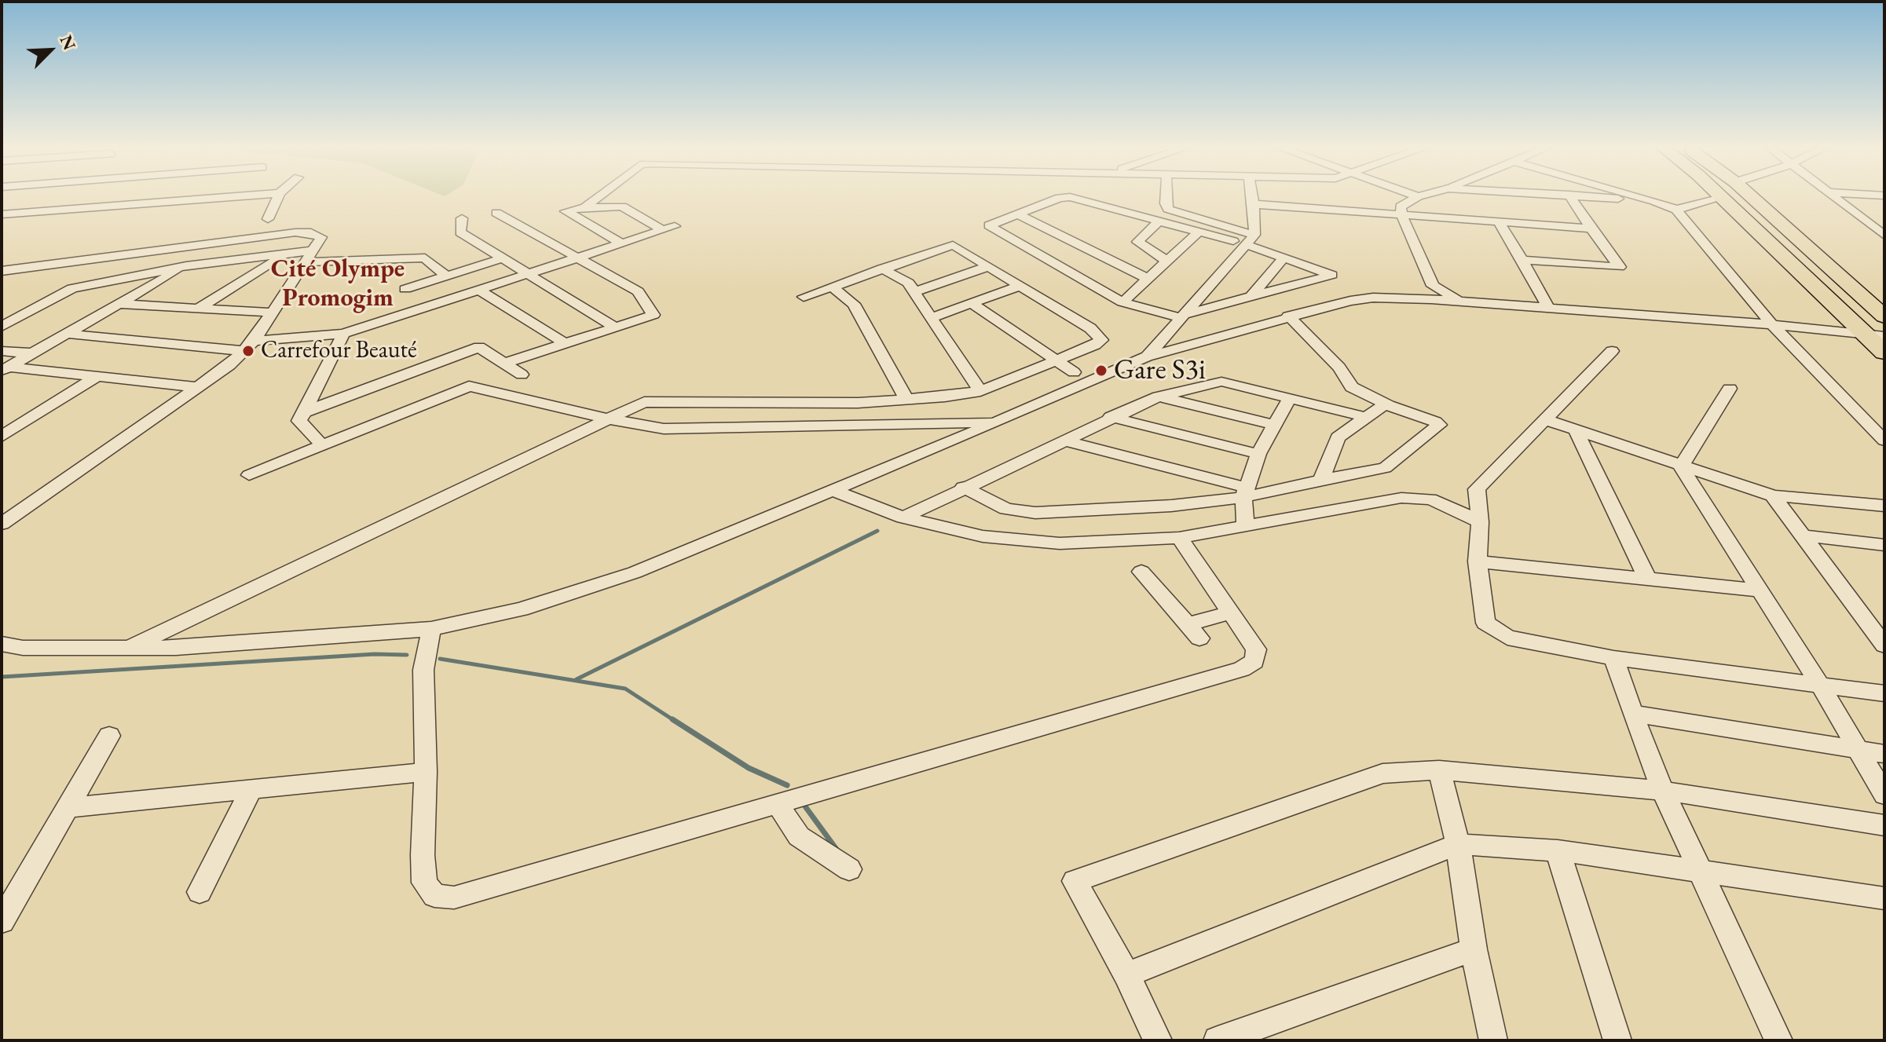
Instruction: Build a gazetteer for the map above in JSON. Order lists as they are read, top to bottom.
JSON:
{
  "districts": ["Cité Olympe Promogim"],
  "places": ["Carrefour Beauté", "Gare S3i"],
  "north": "top right"
}
